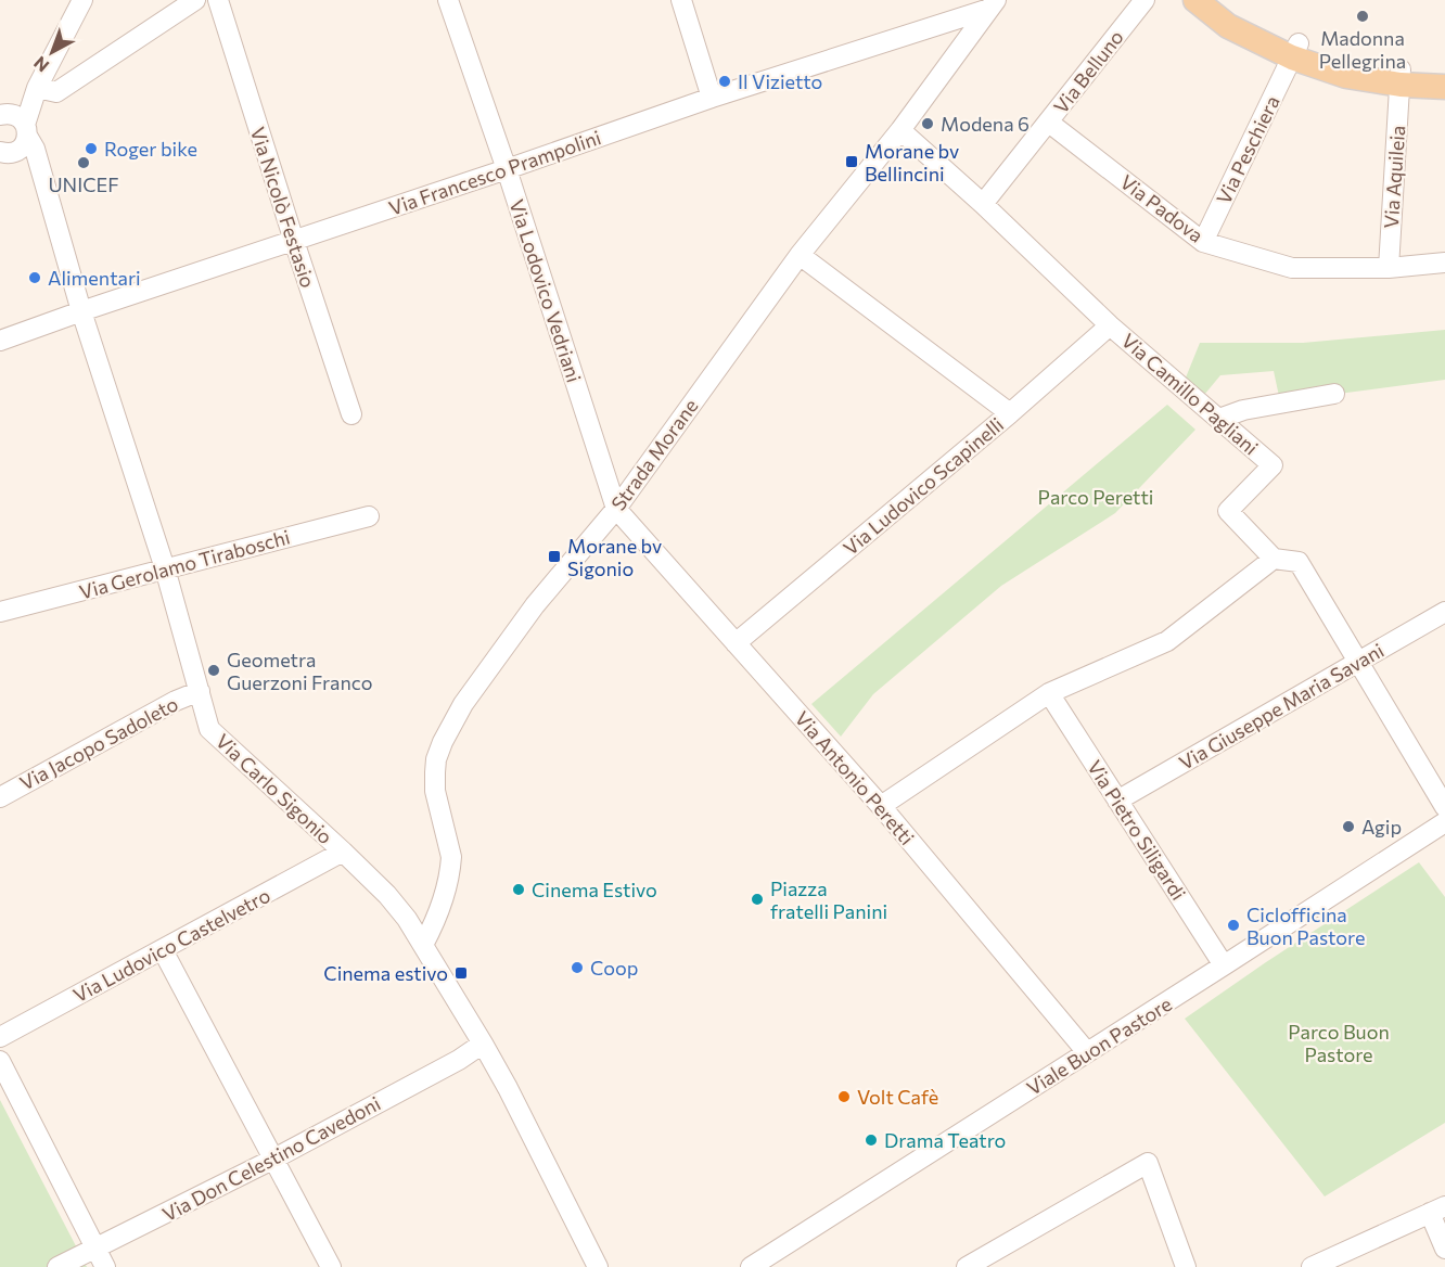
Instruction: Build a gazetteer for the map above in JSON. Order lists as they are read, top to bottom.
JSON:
{
  "streets": {
    "street": [
      "Via Belluno",
      "Via Peschiera",
      "Via Francesco Prampolini",
      "Via Aquileia",
      "Via Nicolò Festasio",
      "Via Padova",
      "Via Lodovico Vedriani",
      "Via Camillo Pagliani",
      "Strada Morane",
      "Via Ludovico Scapinelli",
      "Via Gerolamo Tiraboschi",
      "Via Giuseppe Maria Savani",
      "Via Jacopo Sadoleto",
      "Via Antonio Peretti",
      "Via Carlo Sigonio",
      "Via Pietro Siligardi",
      "Via Ludovico Castelvetro",
      "Viale Buon Pastore",
      "Via Don Celestino Cavedoni"
    ]
  },
  "crossings": [
    ["Via Belluno", "Via Padova"],
    ["Via Belluno", "Via Camillo Pagliani"],
    ["Via Peschiera", "Via Padova"],
    ["Via Francesco Prampolini", "Via Nicolò Festasio"],
    ["Via Francesco Prampolini", "Via Lodovico Vedriani"],
    ["Via Francesco Prampolini", "Strada Morane"],
    ["Via Francesco Prampolini", "Via Carlo Sigonio"],
    ["Via Aquileia", "Via Padova"],
    ["Via Lodovico Vedriani", "Strada Morane"],
    ["Via Lodovico Vedriani", "Via Antonio Peretti"],
    ["Via Camillo Pagliani", "Strada Morane"],
    ["Via Camillo Pagliani", "Via Ludovico Scapinelli"],
    ["Via Camillo Pagliani", "Via Giuseppe Maria Savani"],
    ["Strada Morane", "Via Antonio Peretti"],
    ["Strada Morane", "Via Carlo Sigonio"],
    ["Via Ludovico Scapinelli", "Via Antonio Peretti"],
    ["Via Gerolamo Tiraboschi", "Via Carlo Sigonio"],
    ["Via Giuseppe Maria Savani", "Via Pietro Siligardi"],
    ["Via Jacopo Sadoleto", "Via Carlo Sigonio"],
    ["Via Antonio Peretti", "Viale Buon Pastore"],
    ["Via Carlo Sigonio", "Via Ludovico Castelvetro"],
    ["Via Carlo Sigonio", "Via Don Celestino Cavedoni"],
    ["Via Pietro Siligardi", "Viale Buon Pastore"]
  ],
  "parks": ["Parco Peretti", "Parco Buon Pastore"],
  "places": {
    "other": [
      "Madonna Pellegrina",
      "Il Vizietto",
      "Modena 6",
      "Roger bike",
      "UNICEF",
      "Alimentari",
      "Geometra Guerzoni Franco",
      "Agip",
      "Cinema Estivo",
      "Piazza fratelli Panini",
      "Ciclofficina Buon Pastore",
      "Coop",
      "Volt Cafè",
      "Drama Teatro"
    ],
    "transit": ["Morane bv Bellincini", "Morane bv Sigonio", "Cinema estivo"]
  },
  "north": "bottom left"
}
